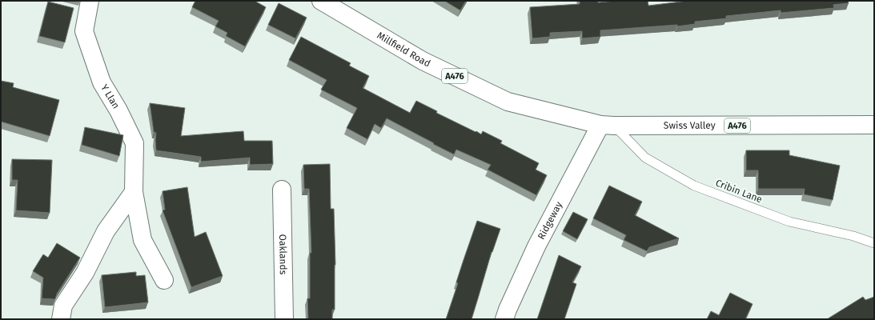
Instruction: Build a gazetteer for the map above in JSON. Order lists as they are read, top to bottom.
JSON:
{
  "streets": {
    "street": [
      "Millfield Road",
      "A476",
      "Y Llan",
      "Swiss Valley",
      "Ridgeway",
      "Oaklands"
    ],
    "lane": ["Cribin Lane"]
  },
  "crossings": [
    ["Millfield Road", "Swiss Valley"],
    ["Millfield Road", "Cribin Lane"],
    ["Millfield Road", "Ridgeway"],
    ["Swiss Valley", "Cribin Lane"],
    ["Swiss Valley", "Ridgeway"],
    ["Cribin Lane", "Ridgeway"]
  ]
}
